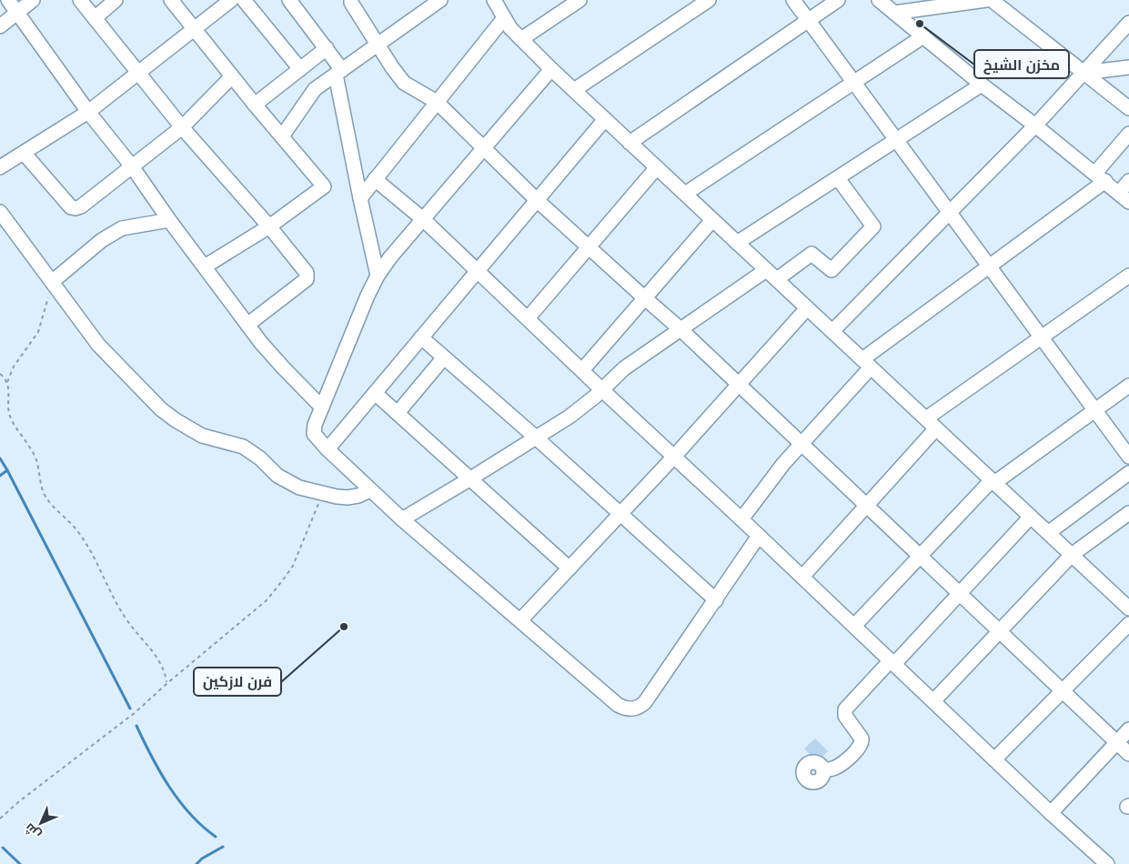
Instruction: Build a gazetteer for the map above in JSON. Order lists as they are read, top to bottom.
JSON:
{
  "places": ["مخزن الشيخ", "فرن لازكين"],
  "north": "bottom left"
}
